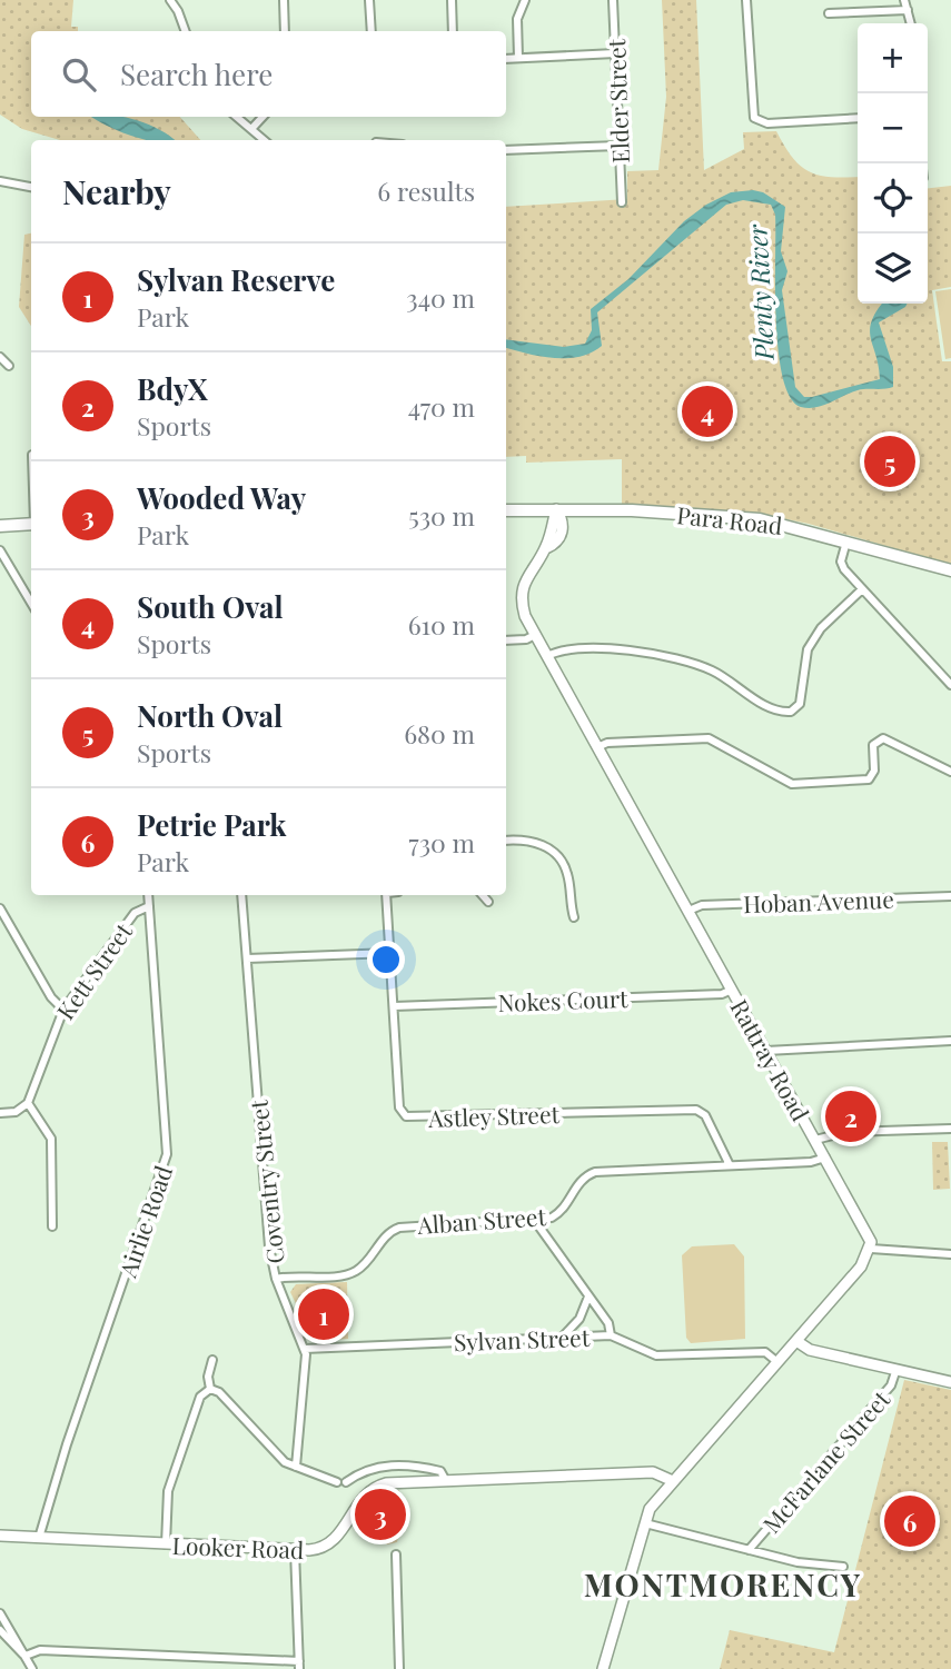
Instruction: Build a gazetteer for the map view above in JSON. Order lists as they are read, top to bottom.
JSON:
{
  "streets": {
    "main road": ["Para Road"],
    "street": [
      "Elder Street",
      "Hoban Avenue",
      "Kett Street",
      "Nokes Court",
      "Rattray Road",
      "Astley Street",
      "Coventry Street",
      "Alban Street",
      "Airlie Road",
      "Sylvan Street",
      "McFarlane Street",
      "Looker Road"
    ]
  },
  "crossings": [
    ["Para Road", "Rattray Road"],
    ["Hoban Avenue", "Rattray Road"],
    ["Kett Street", "Airlie Road"],
    ["Nokes Court", "Rattray Road"],
    ["Nokes Court", "Astley Street"],
    ["Rattray Road", "Alban Street"],
    ["Astley Street", "Alban Street"],
    ["Coventry Street", "Alban Street"],
    ["Coventry Street", "Sylvan Street"],
    ["Airlie Road", "Looker Road"]
  ],
  "districts": ["MONTMORENCY"],
  "water": ["Plenty River"],
  "page": {
    "map_buttons": ["+", "−"],
    "search": "Search here",
    "heading": ["Nearby", "6 results"],
    "list": [
      {
        "mark": "1",
        "name": "Sylvan Reserve",
        "note": "Park",
        "value": "340 m"
      },
      {
        "mark": "2",
        "name": "BdyX",
        "note": "Sports",
        "value": "470 m"
      },
      {
        "mark": "3",
        "name": "Wooded Way",
        "note": "Park",
        "value": "530 m"
      },
      {
        "mark": "4",
        "name": "South Oval",
        "note": "Sports",
        "value": "610 m"
      },
      {
        "mark": "5",
        "name": "North Oval",
        "note": "Sports",
        "value": "680 m"
      },
      {
        "mark": "6",
        "name": "Petrie Park",
        "note": "Park",
        "value": "730 m"
      }
    ],
    "pins": [
      "4",
      "5",
      "2",
      "1",
      "3",
      "6"
    ]
  }
}
